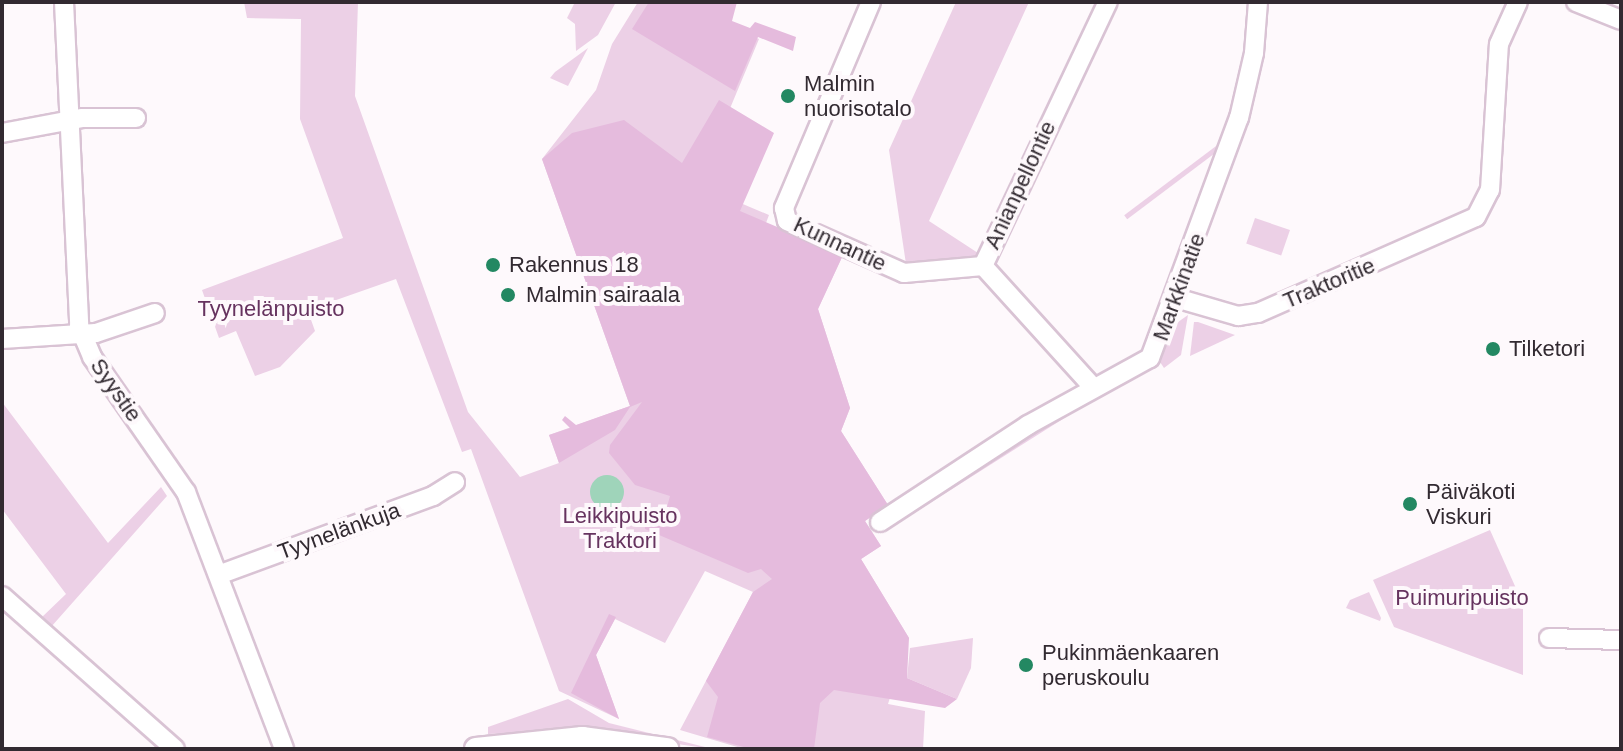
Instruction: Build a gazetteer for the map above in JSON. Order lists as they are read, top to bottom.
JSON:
{
  "streets": {
    "street": [
      "Anianpellontie",
      "Kunnantie",
      "Traktoritie",
      "Markkinatie",
      "Syystie",
      "Tyynelänkuja"
    ]
  },
  "crossings": [
    ["Anianpellontie", "Kunnantie"],
    ["Anianpellontie", "Markkinatie"],
    ["Traktoritie", "Markkinatie"],
    ["Syystie", "Tyynelänkuja"]
  ],
  "parks": ["Tyynelänpuisto", "Leikkipuisto Traktori", "Puimuripuisto"],
  "places": [
    "Malmin nuorisotalo",
    "Rakennus 18",
    "Malmin sairaala",
    "Tilketori",
    "Päiväkoti Viskuri",
    "Pukinmäenkaaren peruskoulu"
  ]
}
